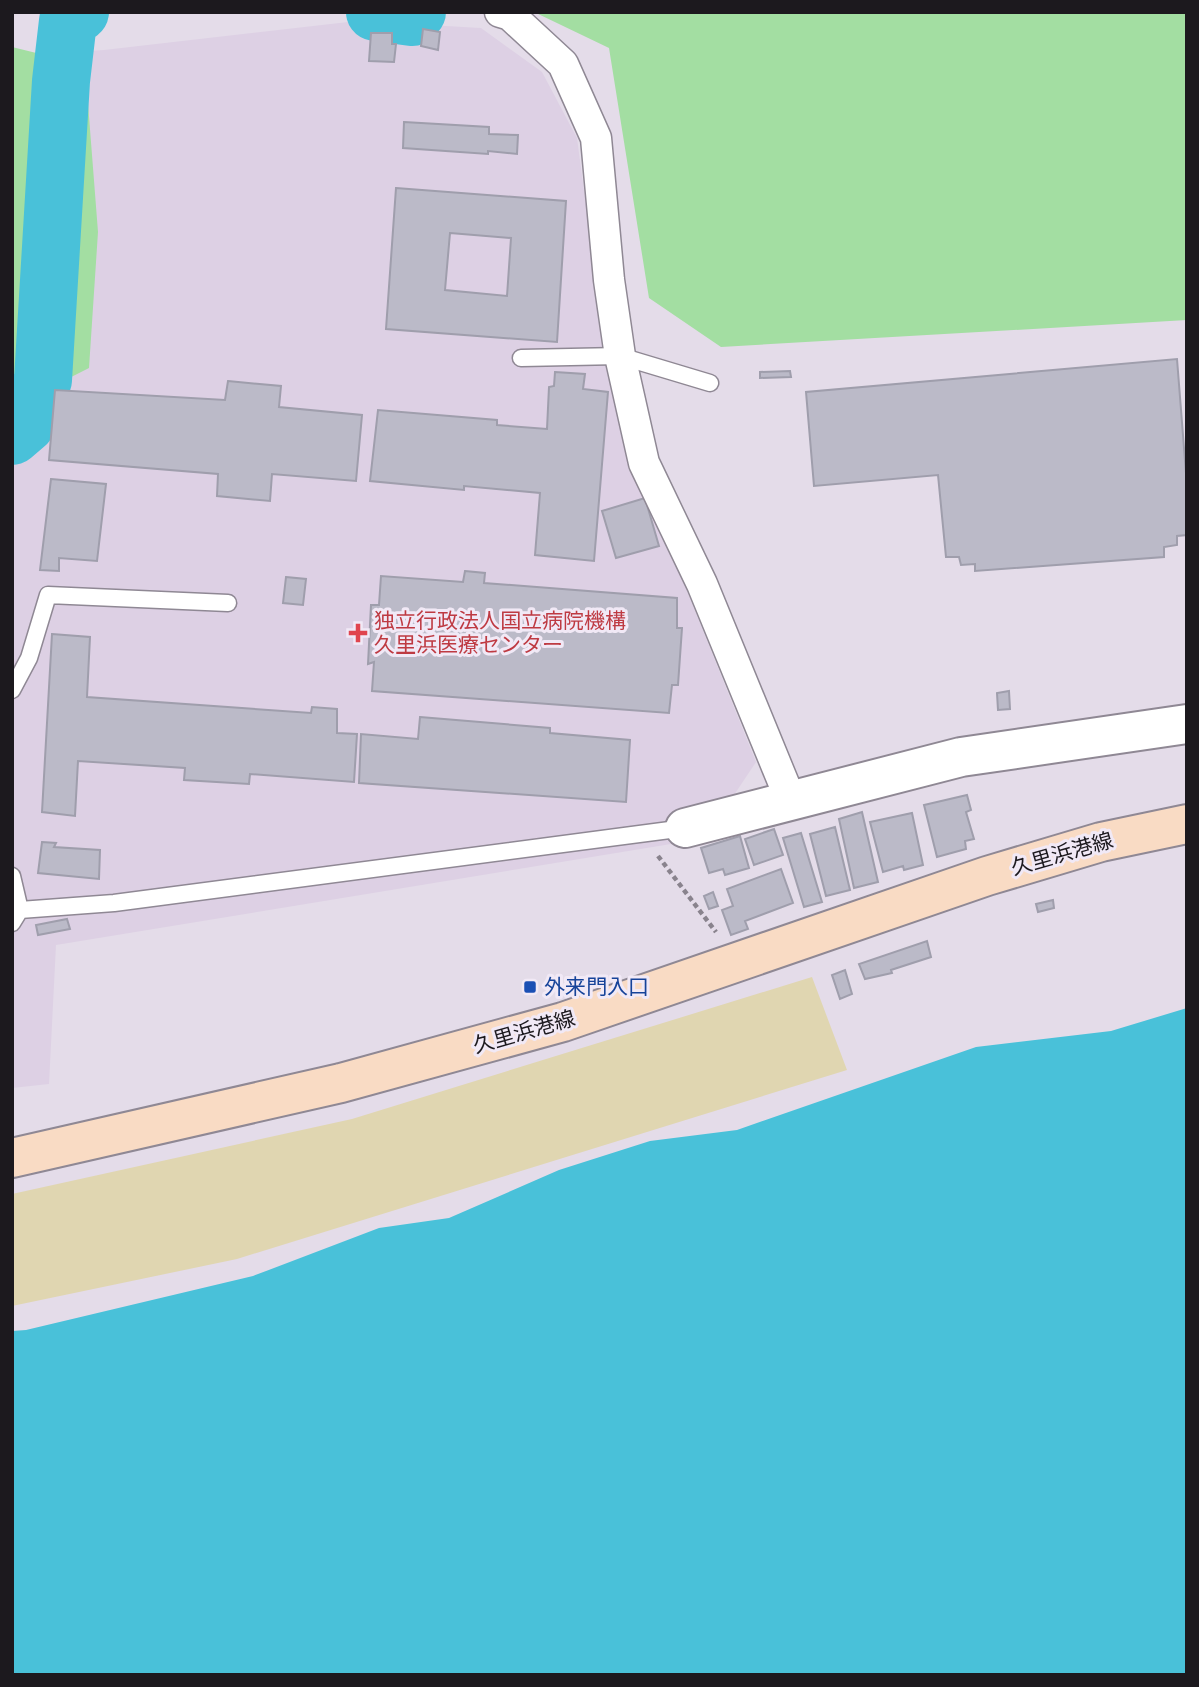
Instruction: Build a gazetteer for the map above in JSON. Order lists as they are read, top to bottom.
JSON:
{
  "streets": {
    "main road": ["久里浜港線"]
  },
  "places": {
    "health": ["独立行政法人国立病院機構 久里浜医療センター"],
    "transit": ["外来門入口"]
  }
}
